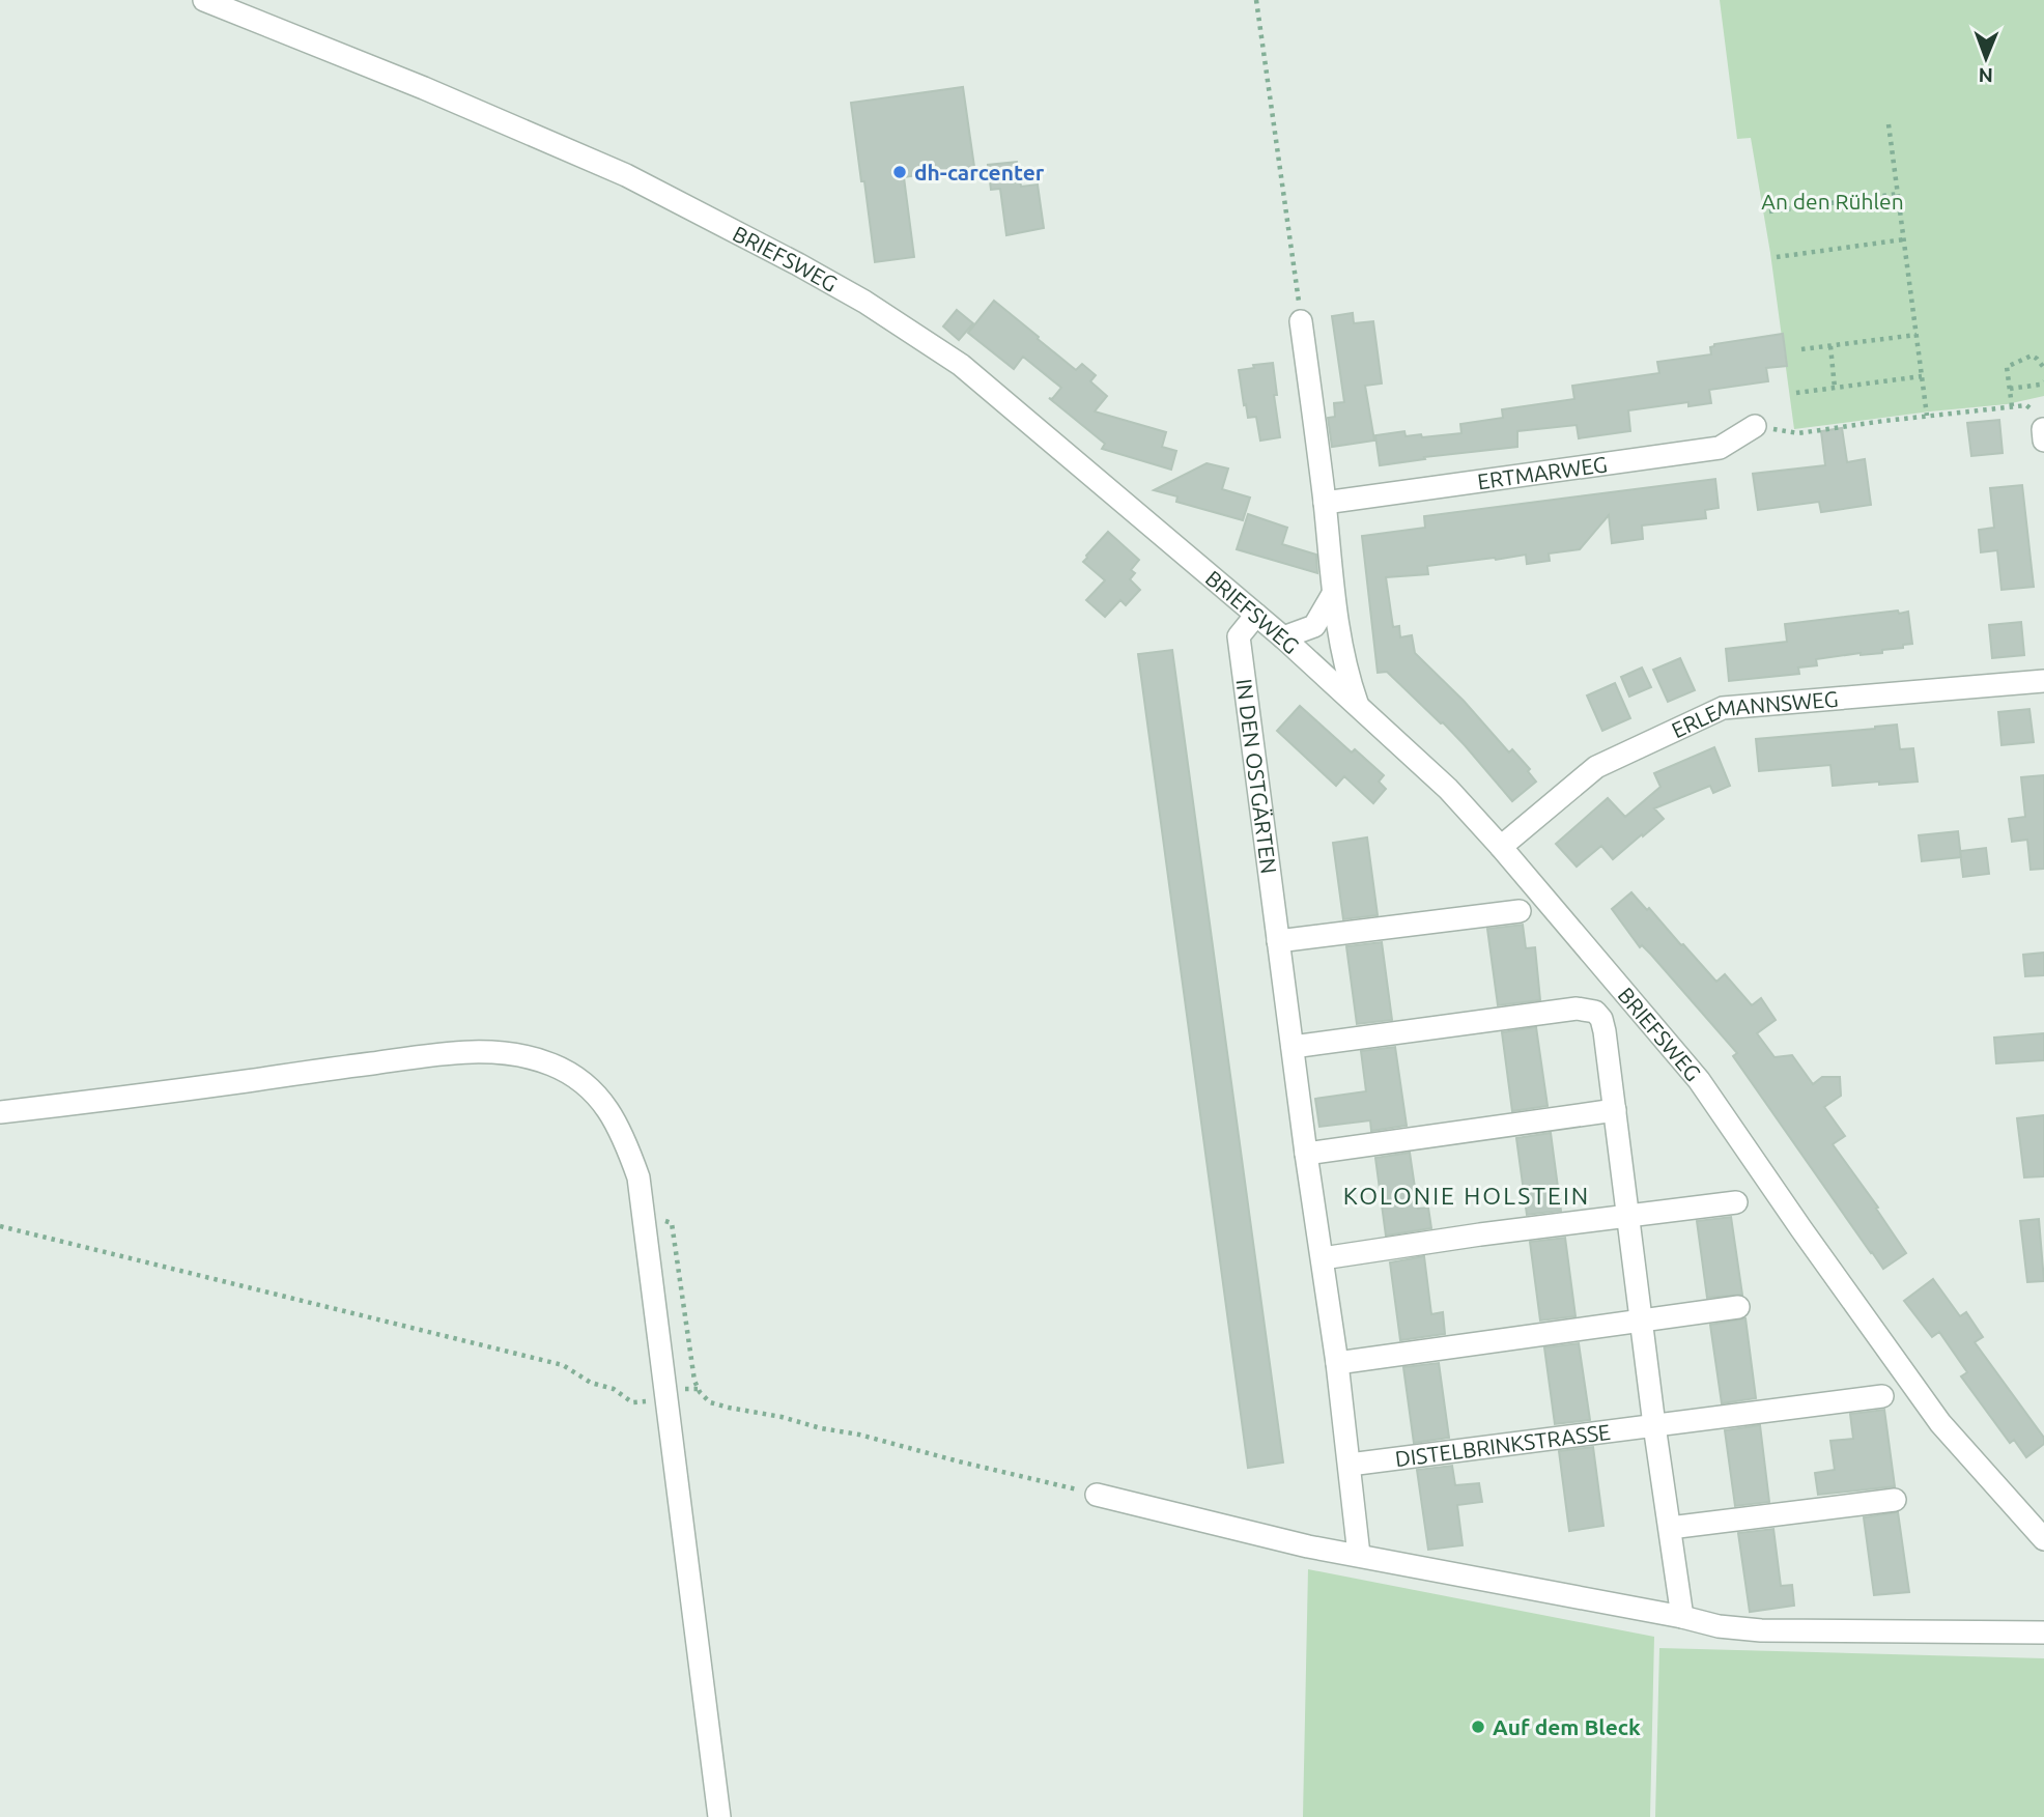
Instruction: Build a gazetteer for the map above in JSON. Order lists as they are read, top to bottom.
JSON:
{
  "streets": {
    "street": [
      "BRIEFSWEG",
      "ERTMARWEG",
      "ERLEMANNSWEG",
      "IN DEN OSTGÄRTEN",
      "DISTELBRINKSTRASSE"
    ]
  },
  "crossings": [
    ["BRIEFSWEG", "ERLEMANNSWEG"],
    ["BRIEFSWEG", "IN DEN OSTGÄRTEN"],
    ["IN DEN OSTGÄRTEN", "DISTELBRINKSTRASSE"]
  ],
  "districts": ["KOLONIE HOLSTEIN"],
  "parks": ["An den Rühlen"],
  "places": ["dh-carcenter", "Auf dem Bleck"],
  "north": "bottom"
}
